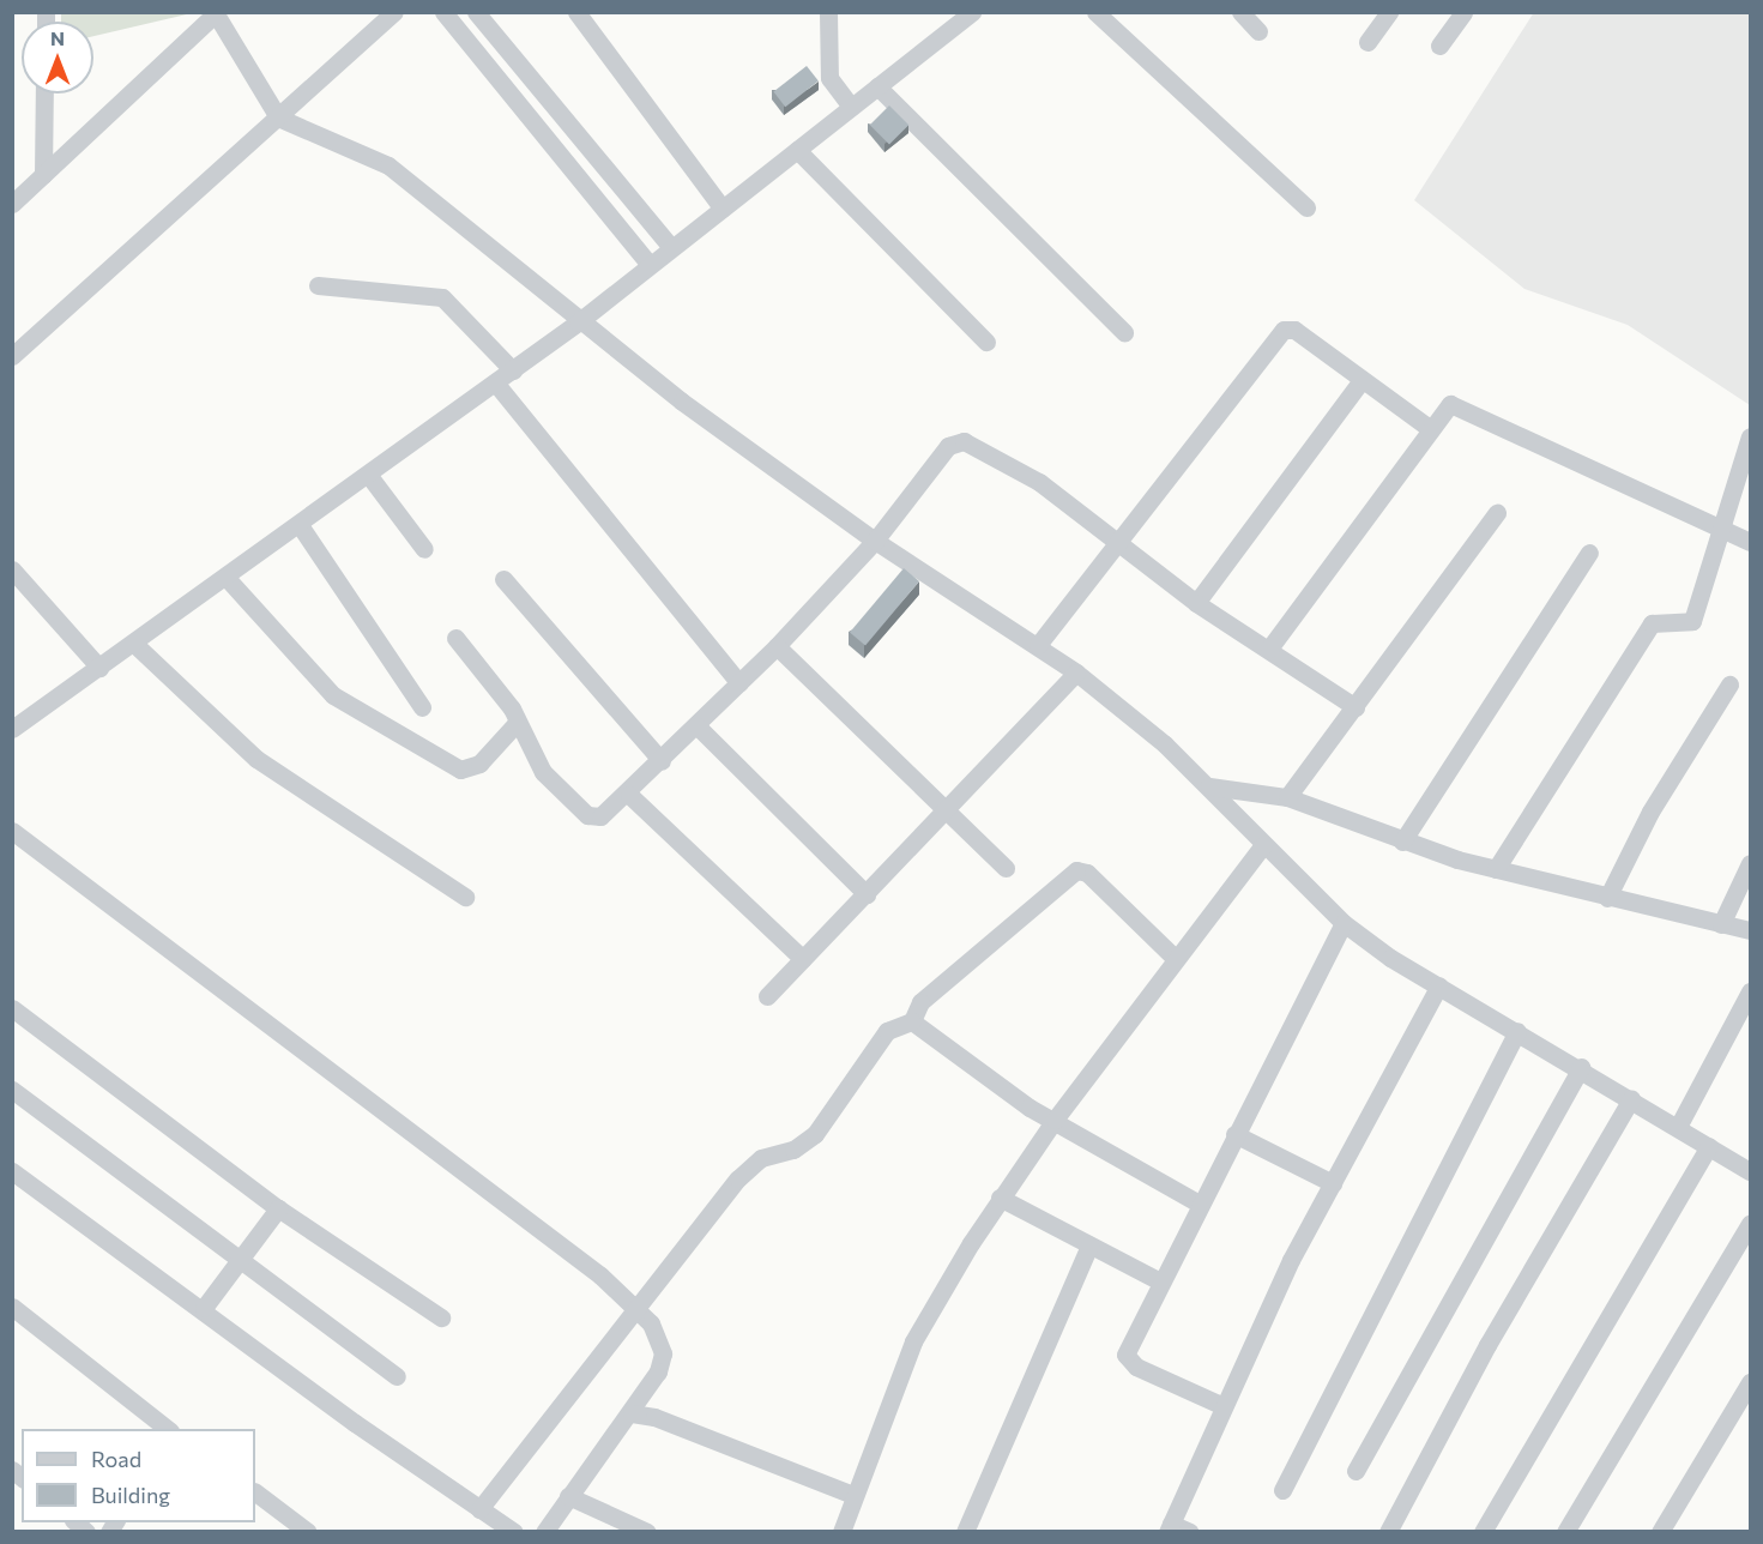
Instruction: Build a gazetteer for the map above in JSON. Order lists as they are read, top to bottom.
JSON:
{
  "legend": ["Road", "Building"],
  "north": "top"
}
